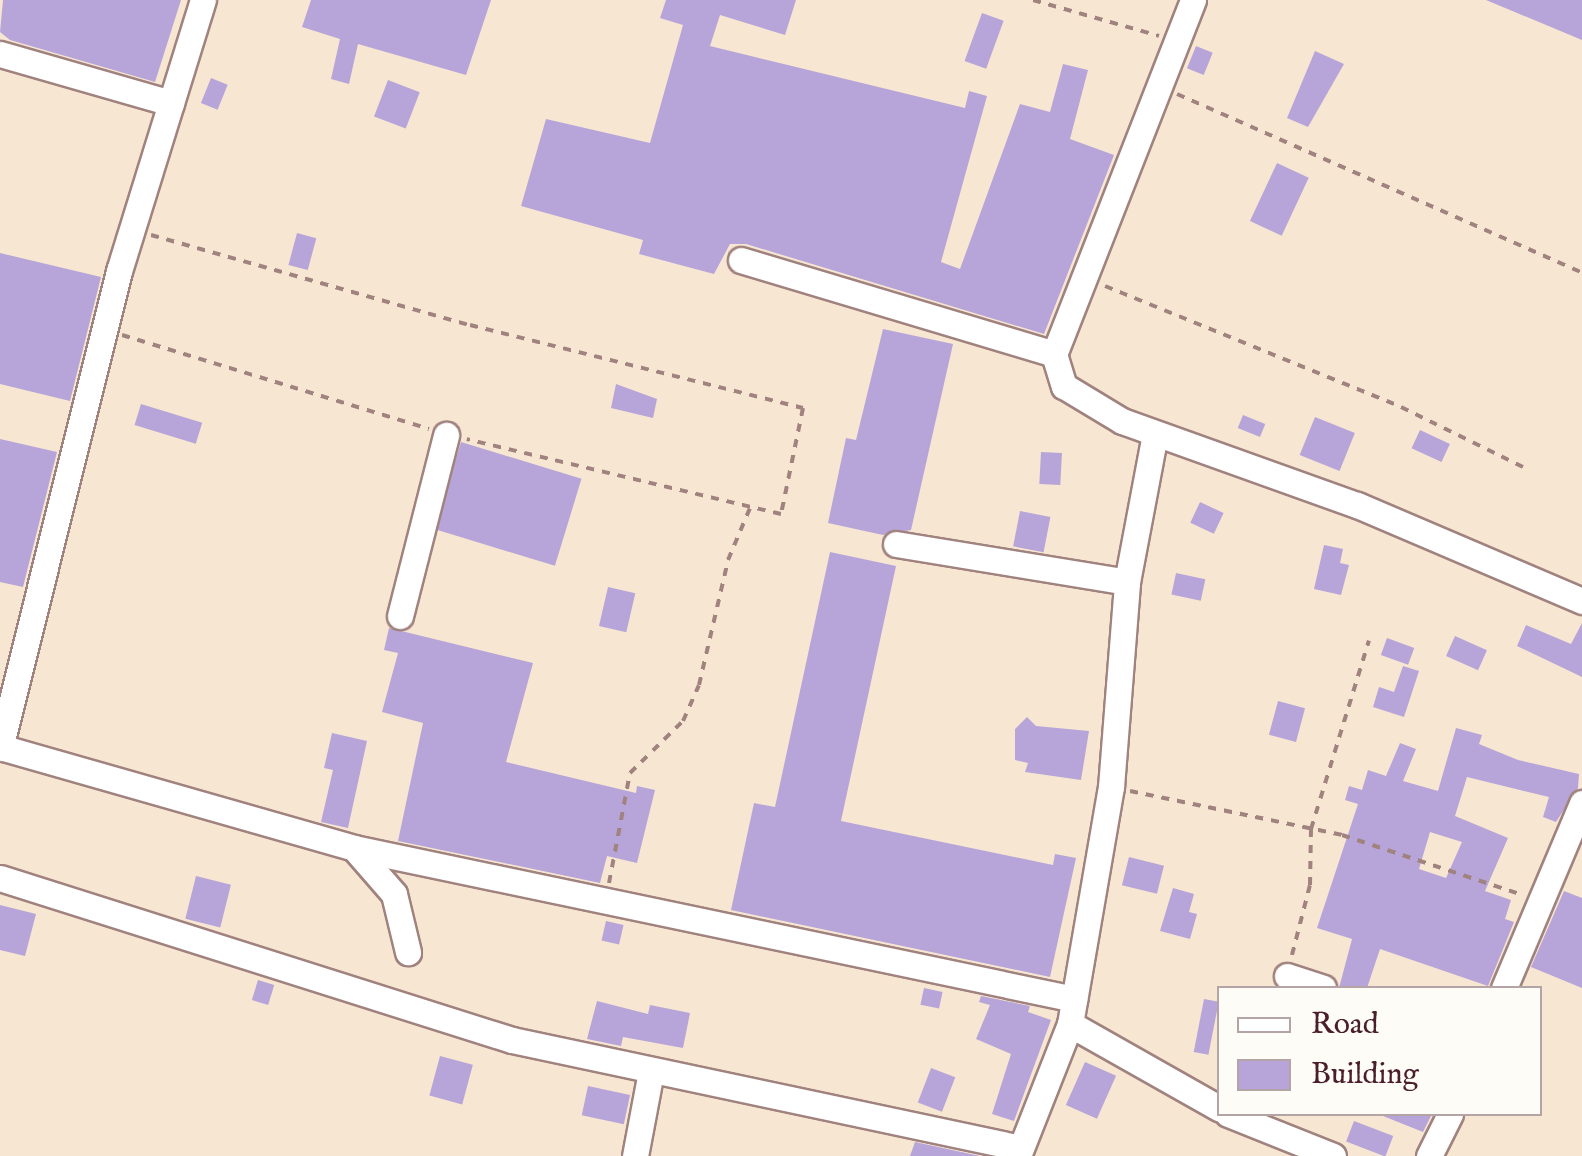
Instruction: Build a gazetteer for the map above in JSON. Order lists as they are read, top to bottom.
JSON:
{
  "legend": ["Road", "Building"]
}
